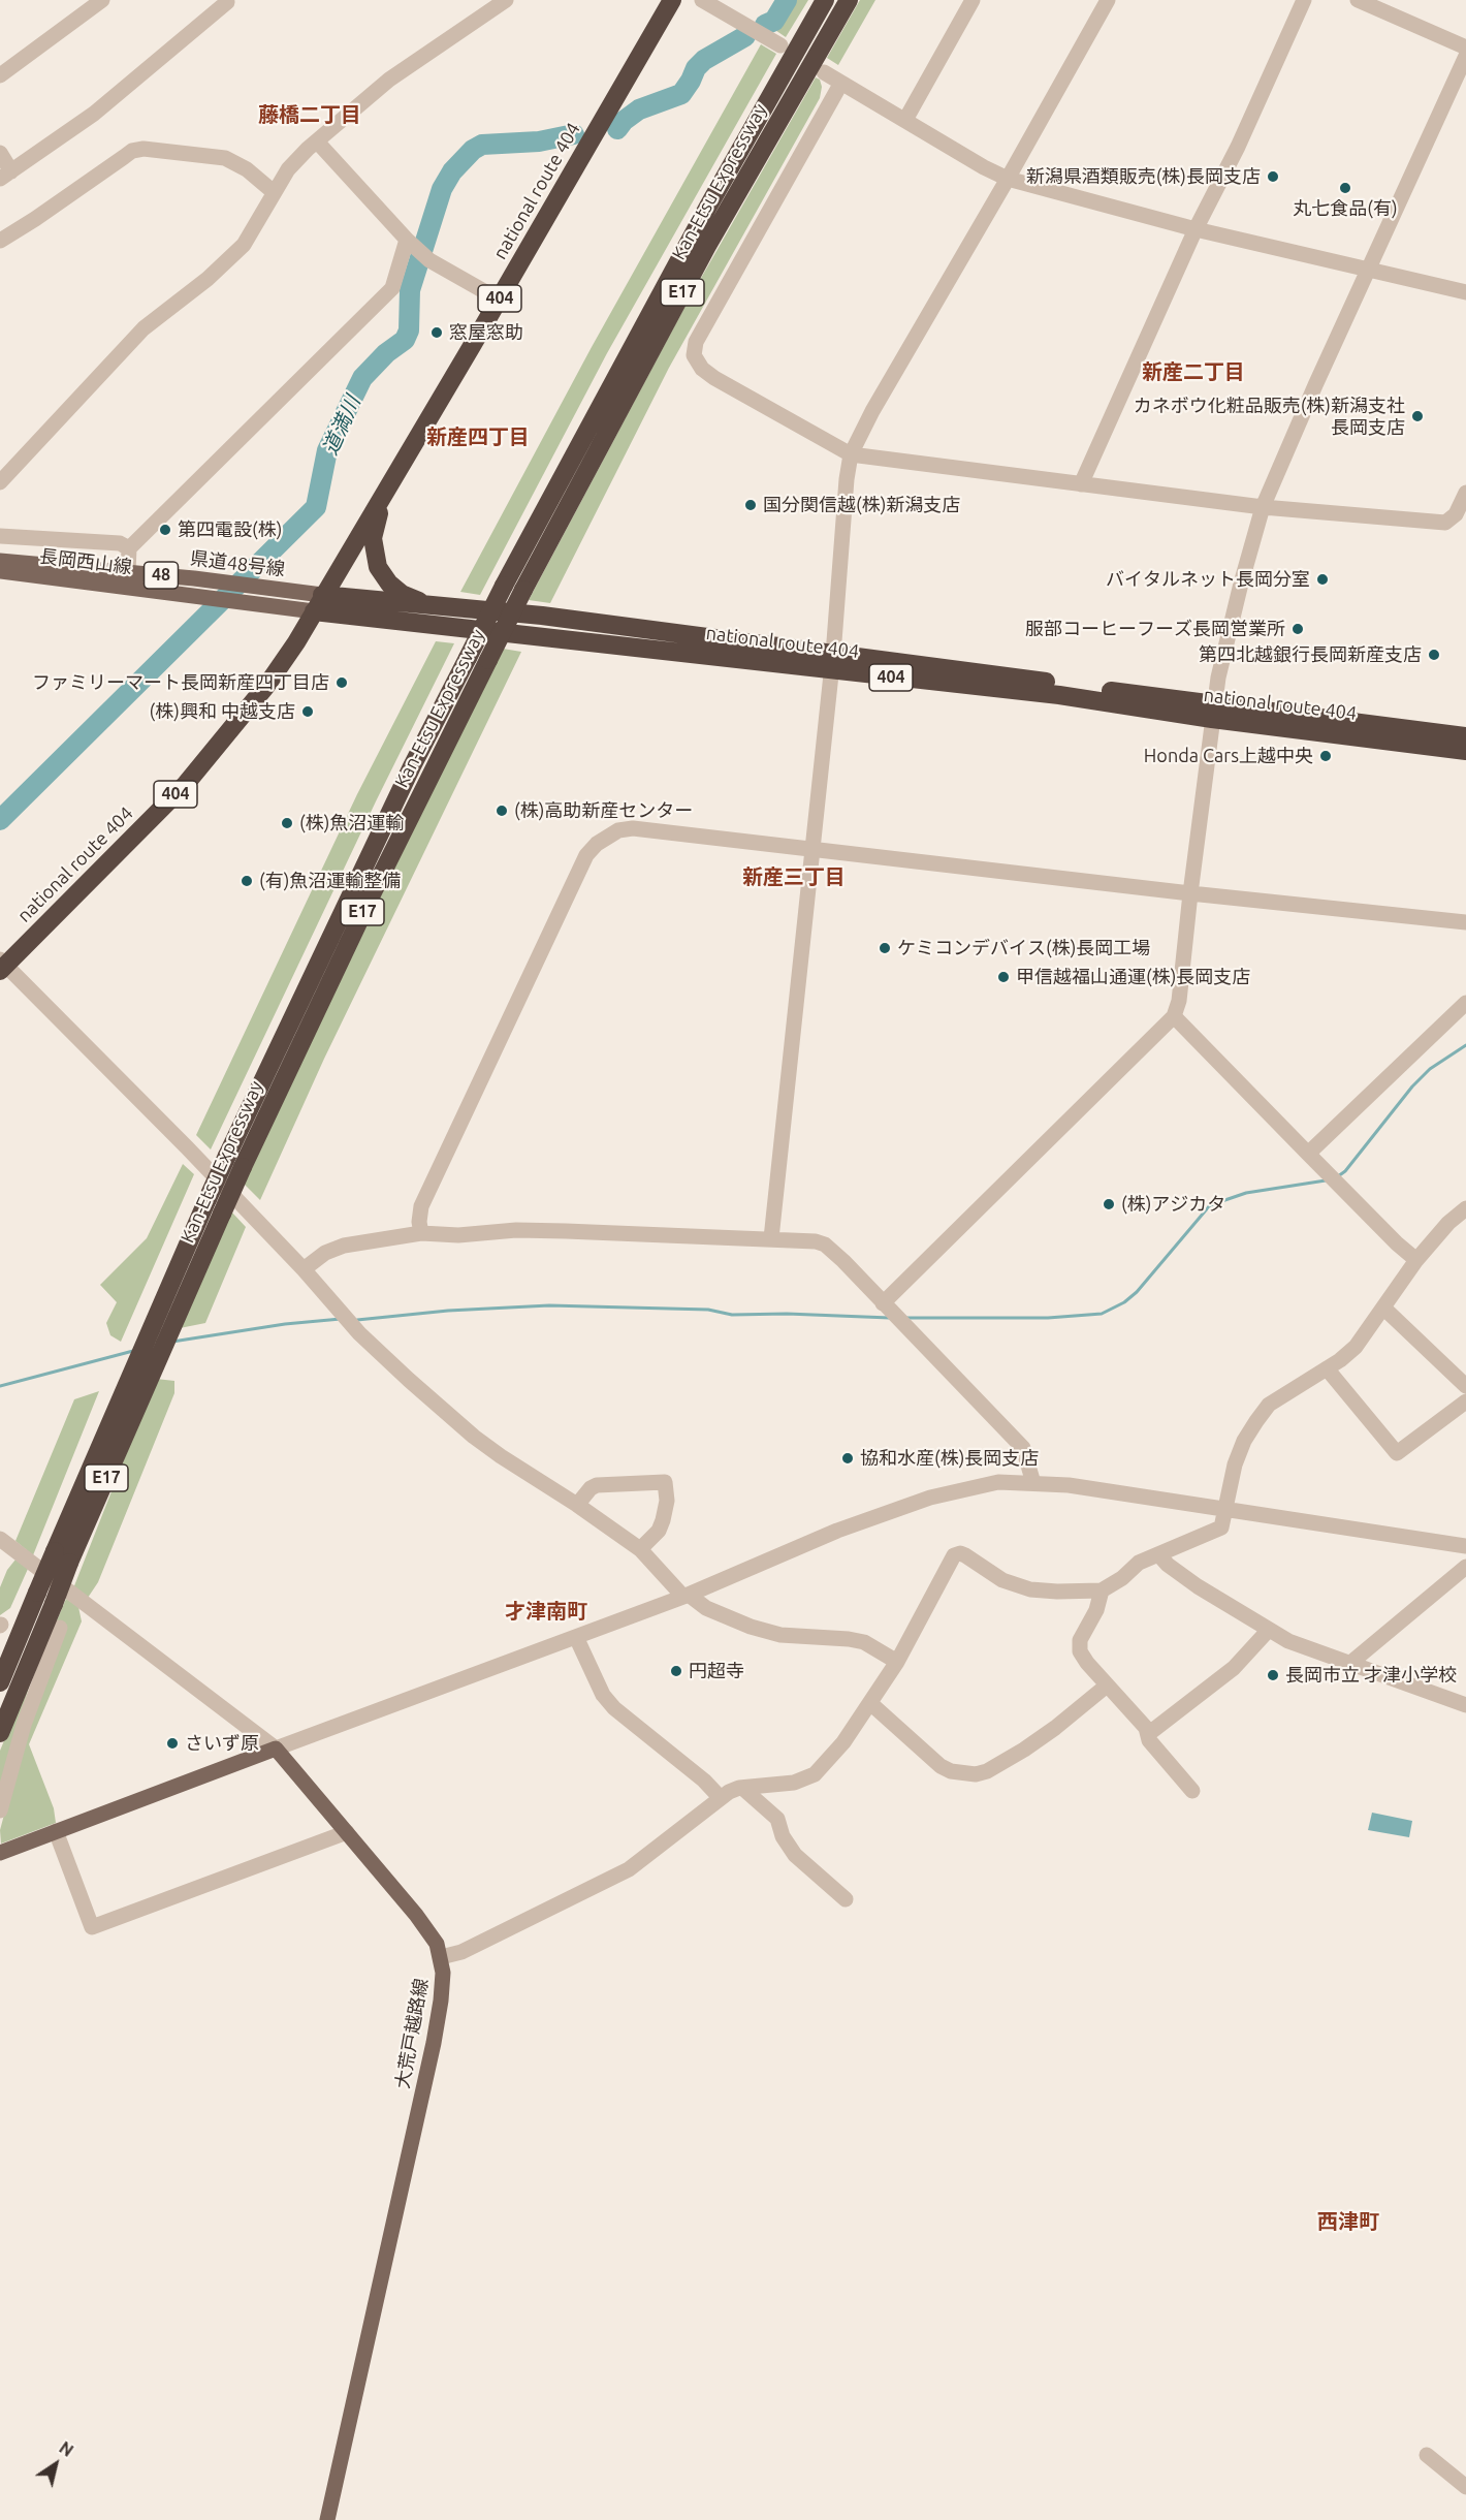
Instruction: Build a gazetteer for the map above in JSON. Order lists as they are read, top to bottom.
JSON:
{
  "streets": {
    "highway": [
      "Kan-Etsu Expressway",
      "national route 404",
      "E17",
      "404"
    ],
    "main road": [
      "長岡西山線",
      "県道48号線",
      "48",
      "大荒戸越路線"
    ]
  },
  "crossings": [
    ["national route 404", "長岡西山線"],
    ["national route 404", "県道48号線"],
    ["長岡西山線", "県道48号線"]
  ],
  "districts": [
    "藤橋二丁目",
    "新産二丁目",
    "新産四丁目",
    "新産三丁目",
    "才津南町",
    "西津町"
  ],
  "water": ["道満川"],
  "places": [
    "新潟県酒類販売(株)長岡支店",
    "丸七食品(有)",
    "窓屋窓助",
    "カネボウ化粧品販売(株)新潟支社 長岡支店",
    "国分関信越(株)新潟支店",
    "第四電設(株)",
    "バイタルネット長岡分室",
    "服部コーヒーフーズ長岡営業所",
    "第四北越銀行長岡新産支店",
    "ファミリーマート長岡新産四丁目店",
    "(株)興和 中越支店",
    "Honda Cars上越中央",
    "(株)高助新産センター",
    "(株)魚沼運輸",
    "(有)魚沼運輸整備",
    "ケミコンデバイス(株)長岡工場",
    "甲信越福山通運(株)長岡支店",
    "(株)アジカタ",
    "協和水産(株)長岡支店",
    "円超寺",
    "長岡市立 才津小学校",
    "さいず原"
  ],
  "north": "top right"
}
